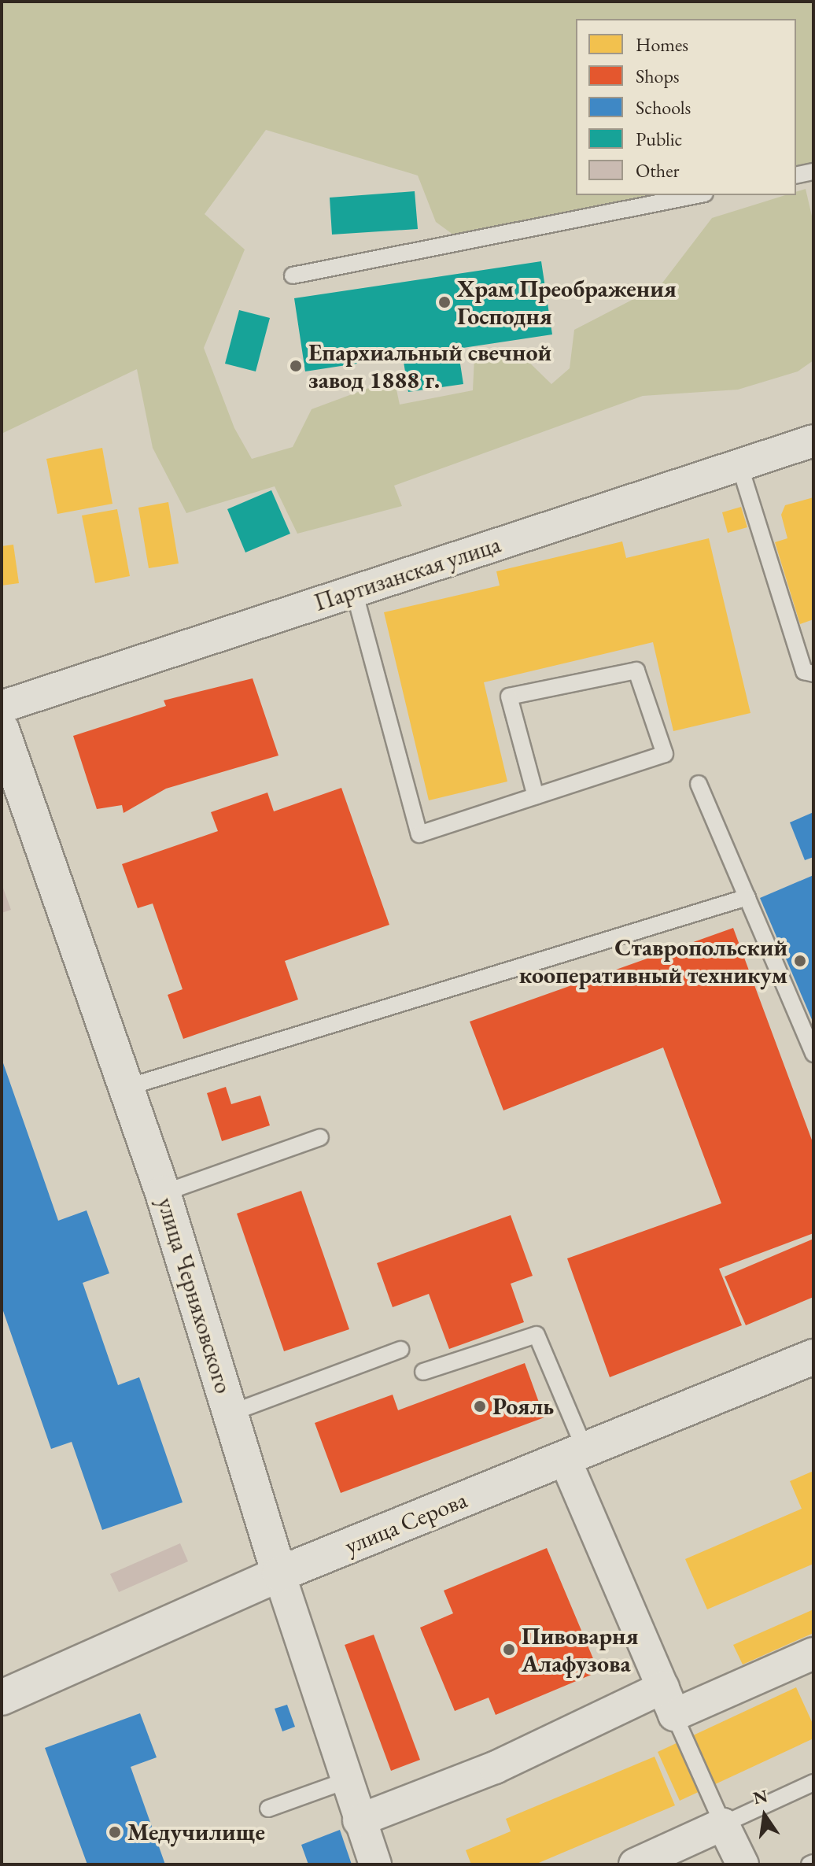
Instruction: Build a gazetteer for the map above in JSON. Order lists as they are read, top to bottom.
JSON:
{
  "streets": {
    "main road": ["улица Черняховского", "улица Серова"],
    "street": ["Партизанская улица"]
  },
  "crossings": [
    ["улица Черняховского", "улица Серова"]
  ],
  "places": [
    "Храм Преображения Господня",
    "Епархиальный свечной завод 1888 г.",
    "Ставропольский кооперативный техникум",
    "Рояль",
    "Пивоварня Алафузова",
    "Медучилище"
  ],
  "legend": [
    "Homes",
    "Shops",
    "Schools",
    "Public",
    "Other"
  ],
  "north": "top"
}
